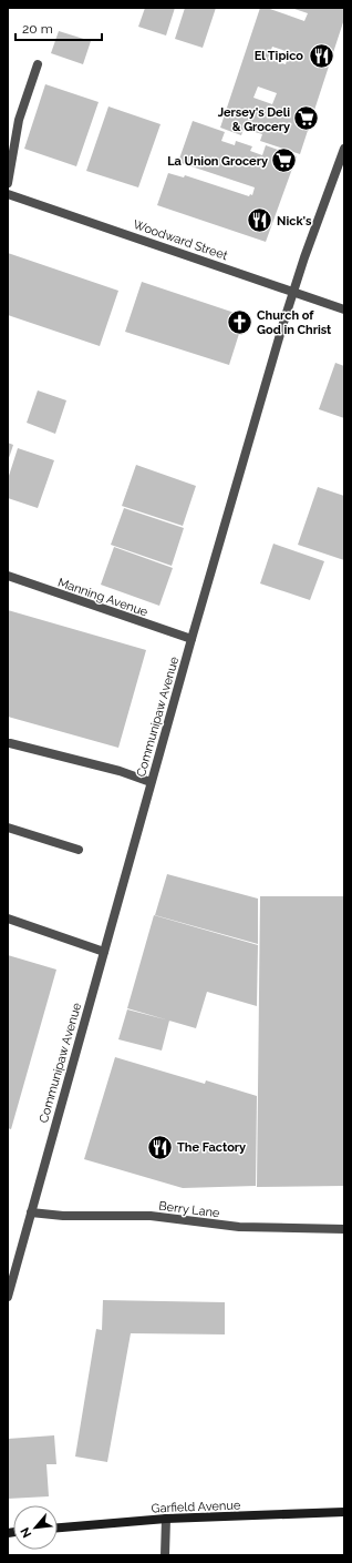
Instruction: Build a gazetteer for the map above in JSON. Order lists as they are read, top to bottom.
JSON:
{
  "streets": {
    "main road": ["Garfield Avenue"],
    "street": [
      "Woodward Street",
      "Manning Avenue",
      "Communipaw Avenue",
      "Berry Lane"
    ]
  },
  "crossings": [
    ["Woodward Street", "Communipaw Avenue"],
    ["Manning Avenue", "Communipaw Avenue"],
    ["Communipaw Avenue", "Berry Lane"]
  ],
  "places": {
    "restaurant": ["El Tipico", "Nick's", "The Factory"],
    "supermarket": ["Jersey's Deli & Grocery", "La Union Grocery"],
    "church": ["Church of God in Christ"]
  },
  "scale_bar": "20 m",
  "north": "bottom left"
}
